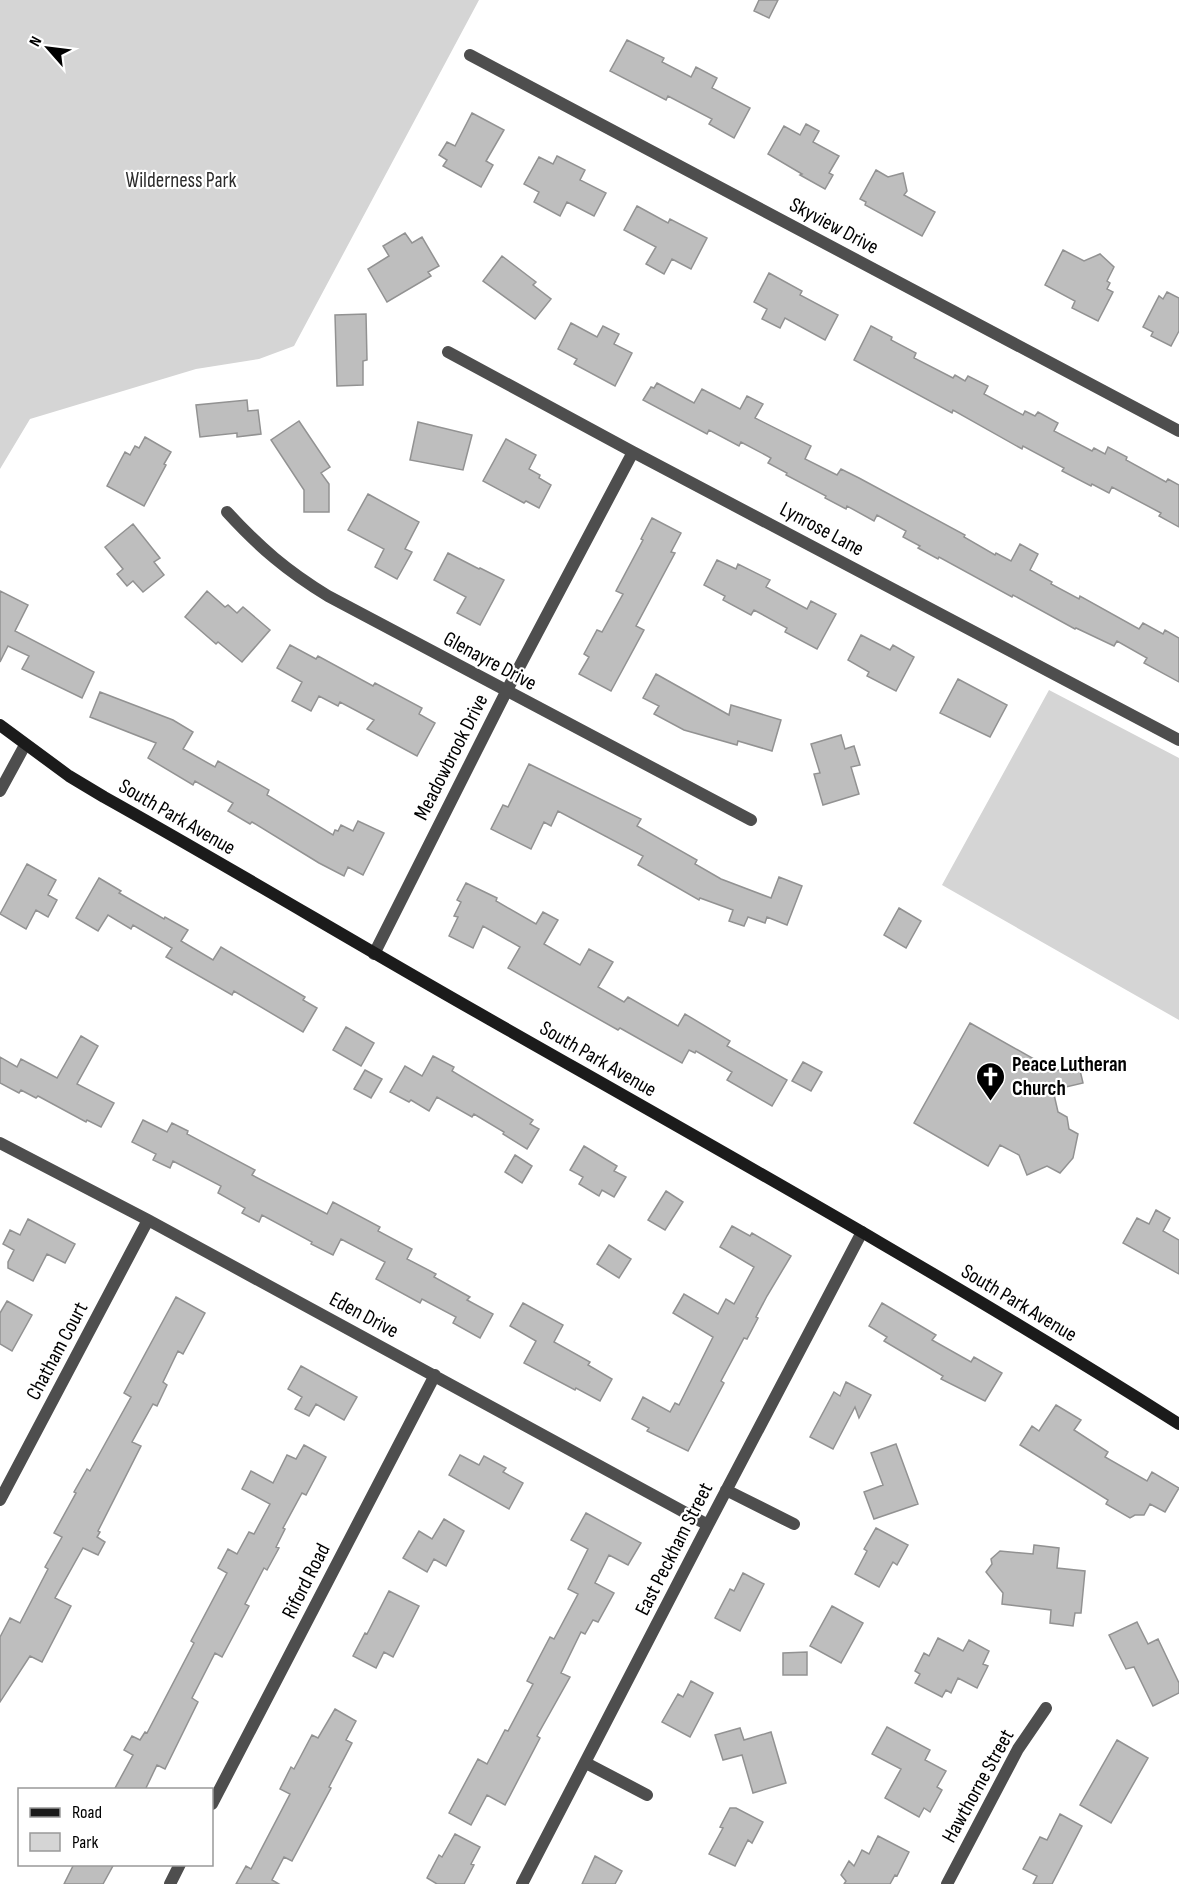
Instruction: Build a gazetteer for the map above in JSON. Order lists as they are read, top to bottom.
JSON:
{
  "streets": {
    "main road": ["South Park Avenue"],
    "street": [
      "Skyview Drive",
      "Lynrose Lane",
      "Glenayre Drive",
      "Meadowbrook Drive",
      "Eden Drive",
      "Chatham Court",
      "East Peckham Street",
      "Riford Road",
      "Hawthorne Street"
    ]
  },
  "crossings": [
    ["Lynrose Lane", "Meadowbrook Drive"],
    ["Glenayre Drive", "Meadowbrook Drive"],
    ["Meadowbrook Drive", "South Park Avenue"],
    ["South Park Avenue", "East Peckham Street"],
    ["Eden Drive", "Chatham Court"],
    ["Eden Drive", "East Peckham Street"],
    ["Eden Drive", "Riford Road"]
  ],
  "parks": ["Wilderness Park"],
  "places": {
    "church": ["Peace Lutheran Church"]
  },
  "legend": ["Road", "Park"],
  "north": "top left"
}
